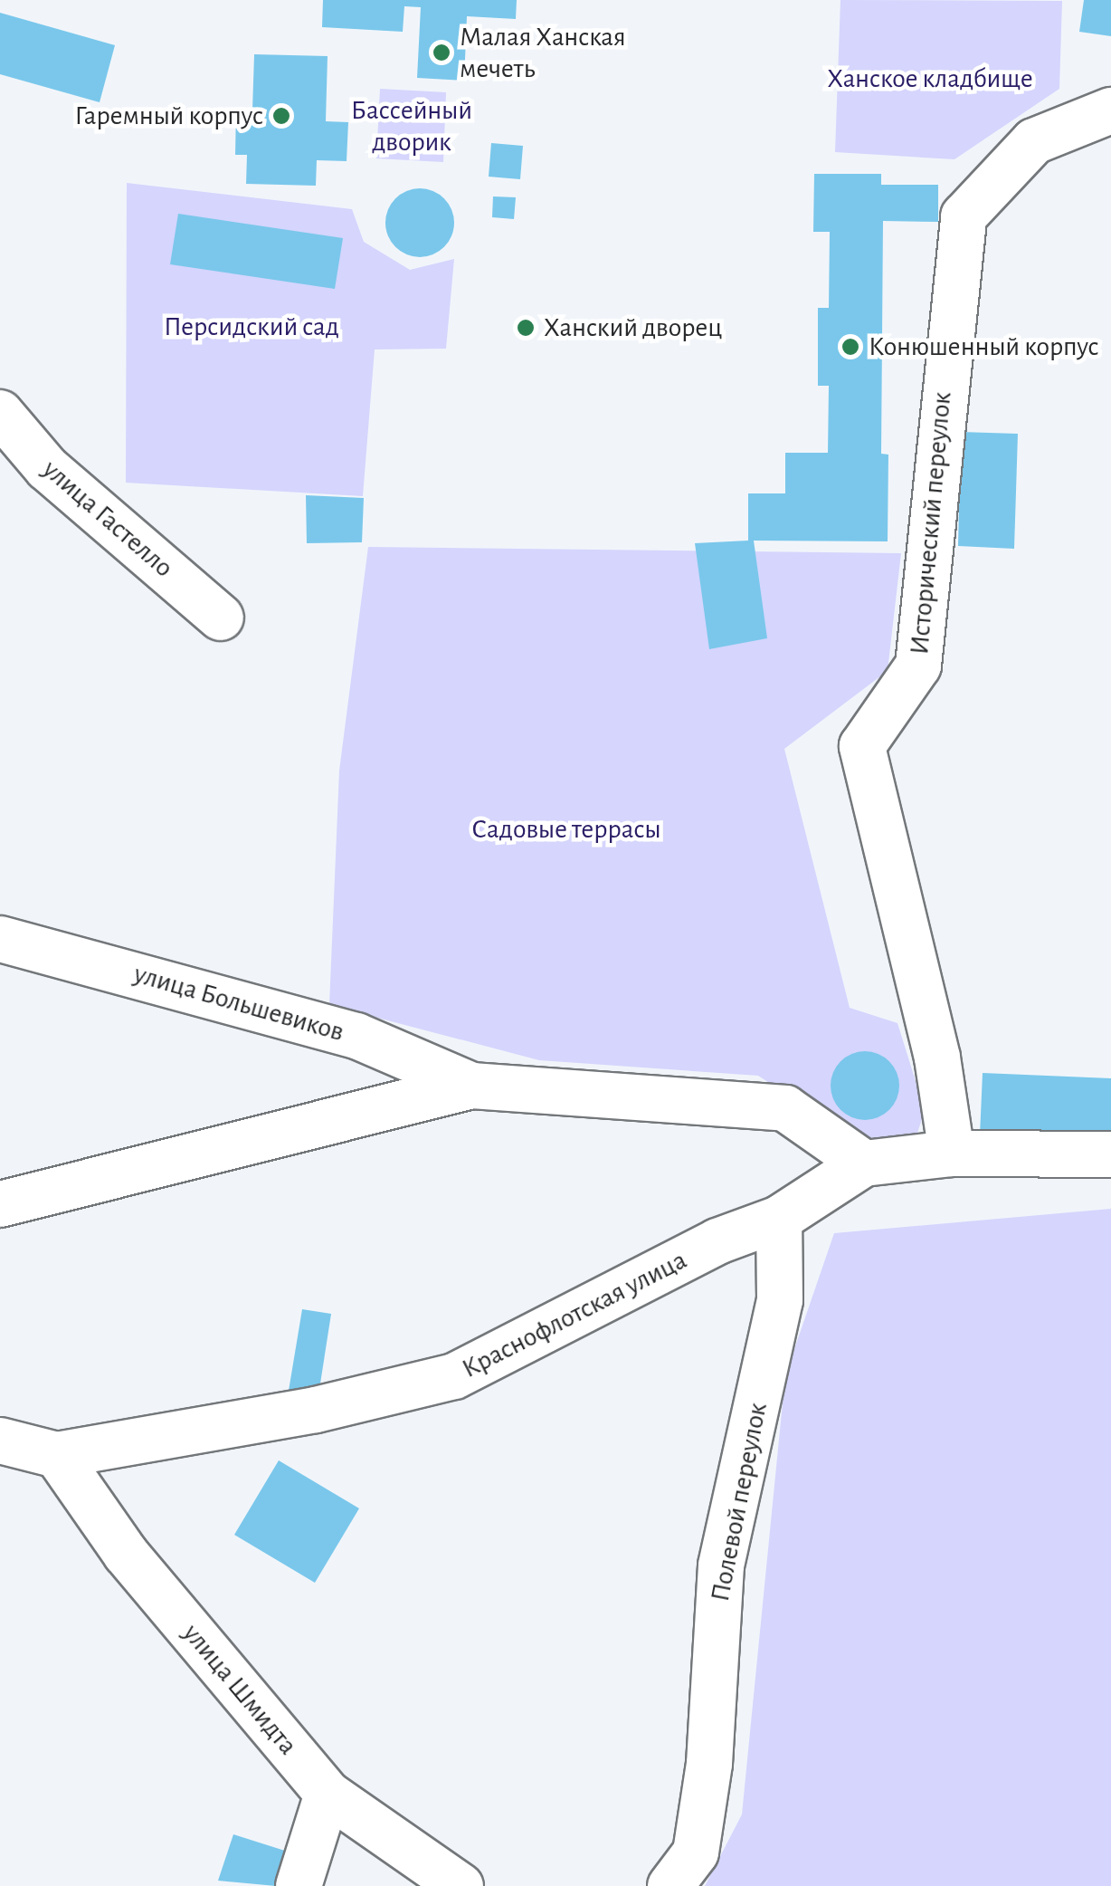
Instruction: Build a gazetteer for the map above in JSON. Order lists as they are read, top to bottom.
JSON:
{
  "streets": {
    "street": [
      "улица Гастелло",
      "Исторический переулок",
      "улица Большевиков",
      "Краснофлотская улица",
      "Полевой переулок",
      "улица Шмидта"
    ]
  },
  "crossings": [
    ["Краснофлотская улица", "Полевой переулок"],
    ["Краснофлотская улица", "улица Шмидта"]
  ],
  "parks": [
    "Ханское кладбище",
    "Бассейный дворик",
    "Персидский сад",
    "Садовые террасы"
  ],
  "places": [
    "Малая Ханская мечеть",
    "Гаремный корпус",
    "Ханский дворец",
    "Конюшенный корпус"
  ]
}
